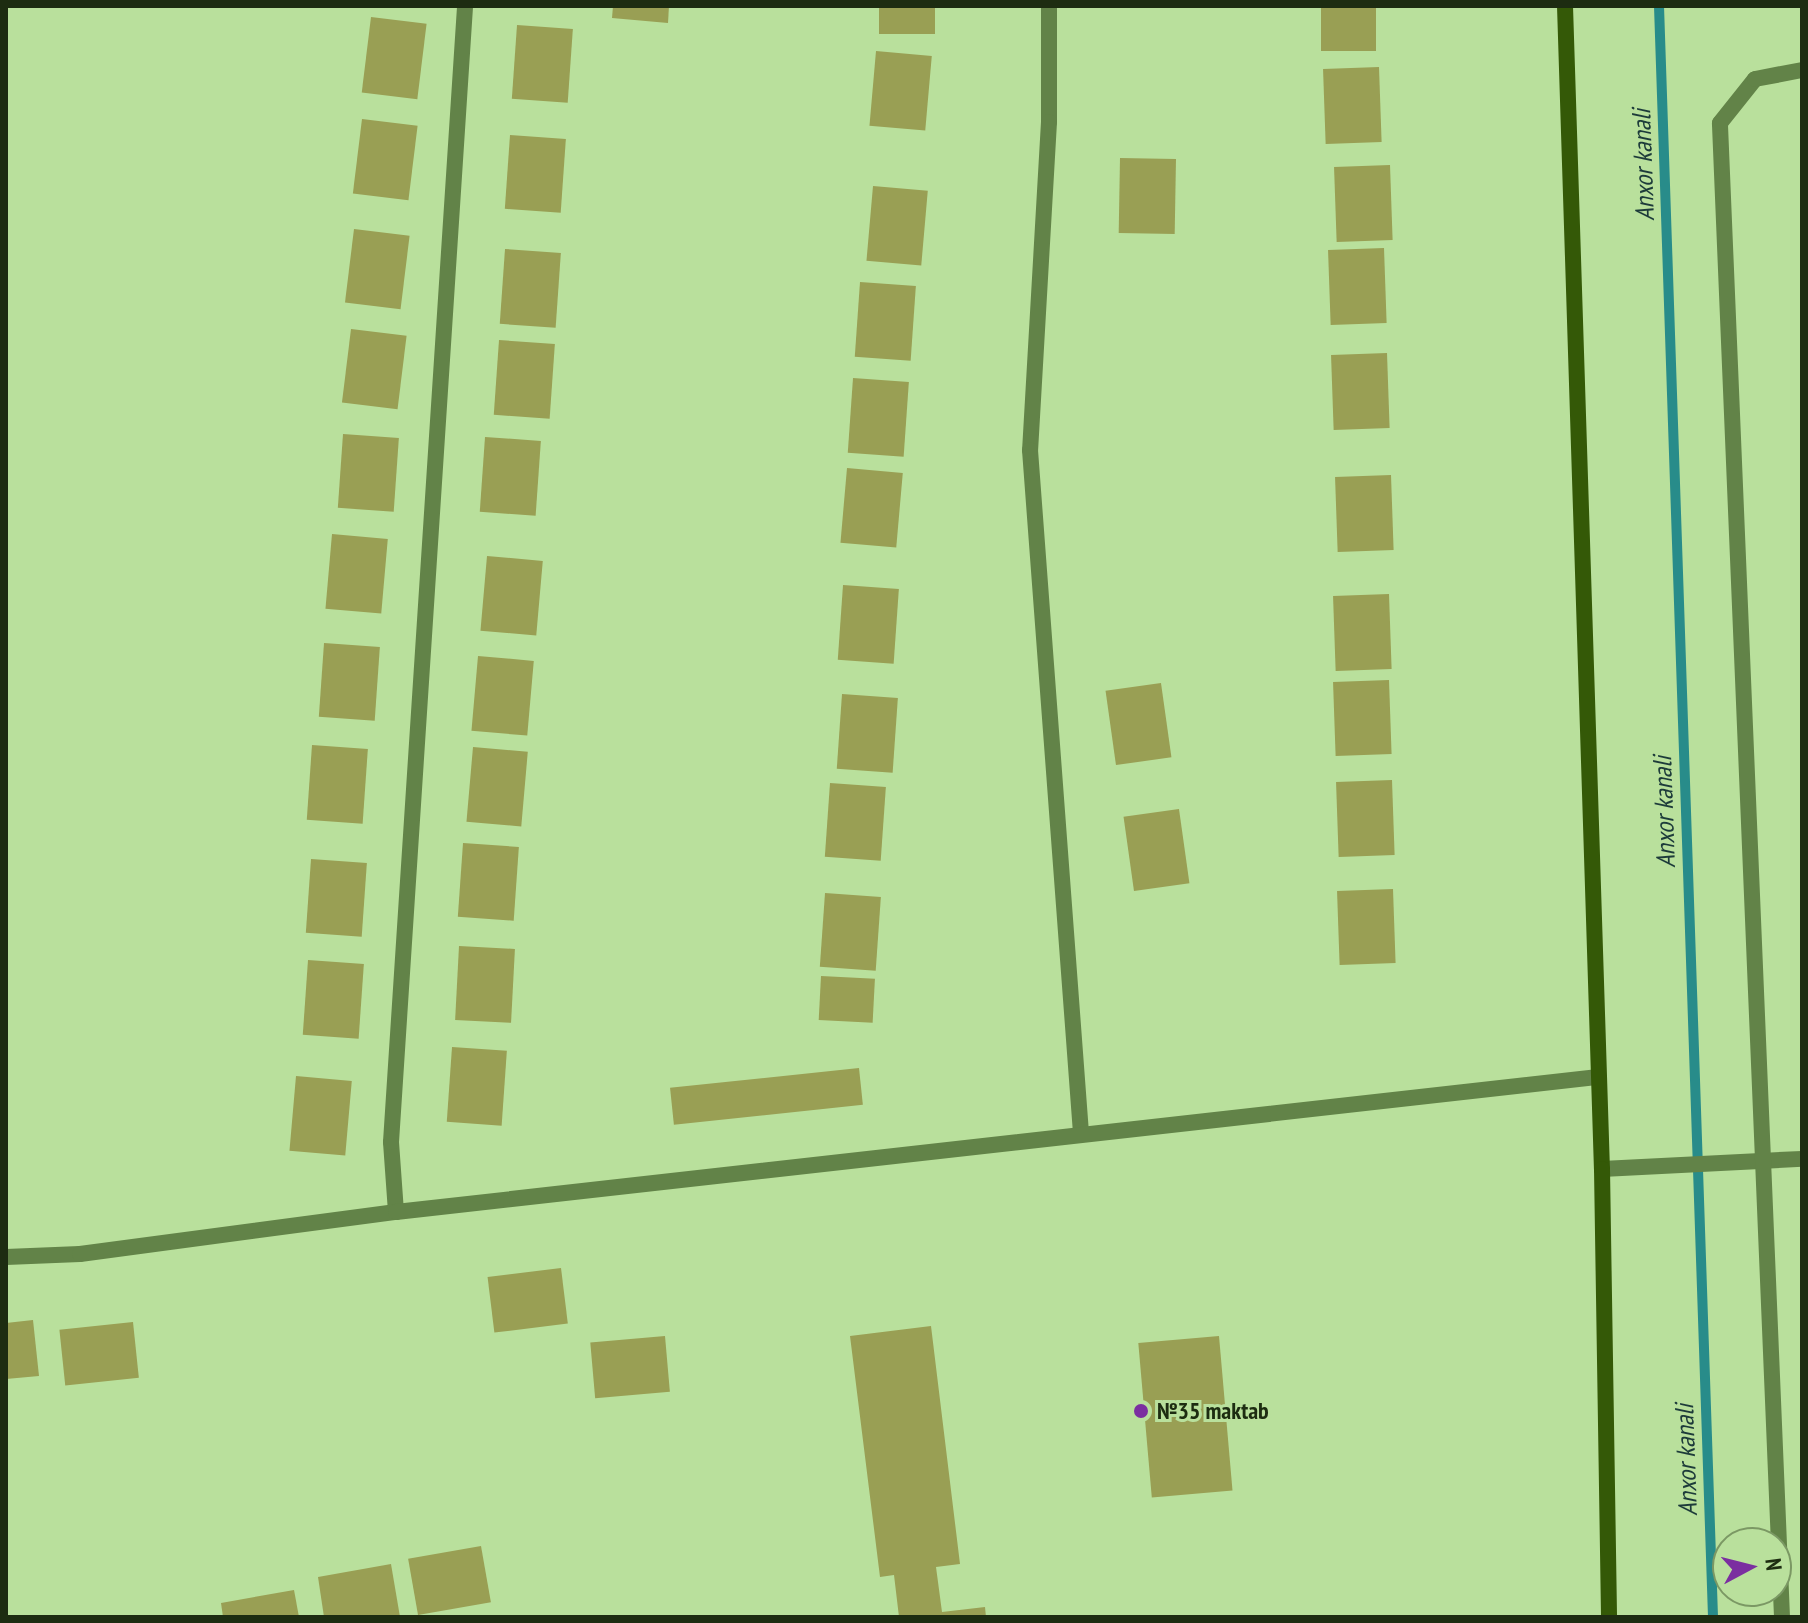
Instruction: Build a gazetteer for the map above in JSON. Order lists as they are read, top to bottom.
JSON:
{
  "water": ["Anxor kanali"],
  "places": ["№35 maktab"],
  "north": "right"
}
